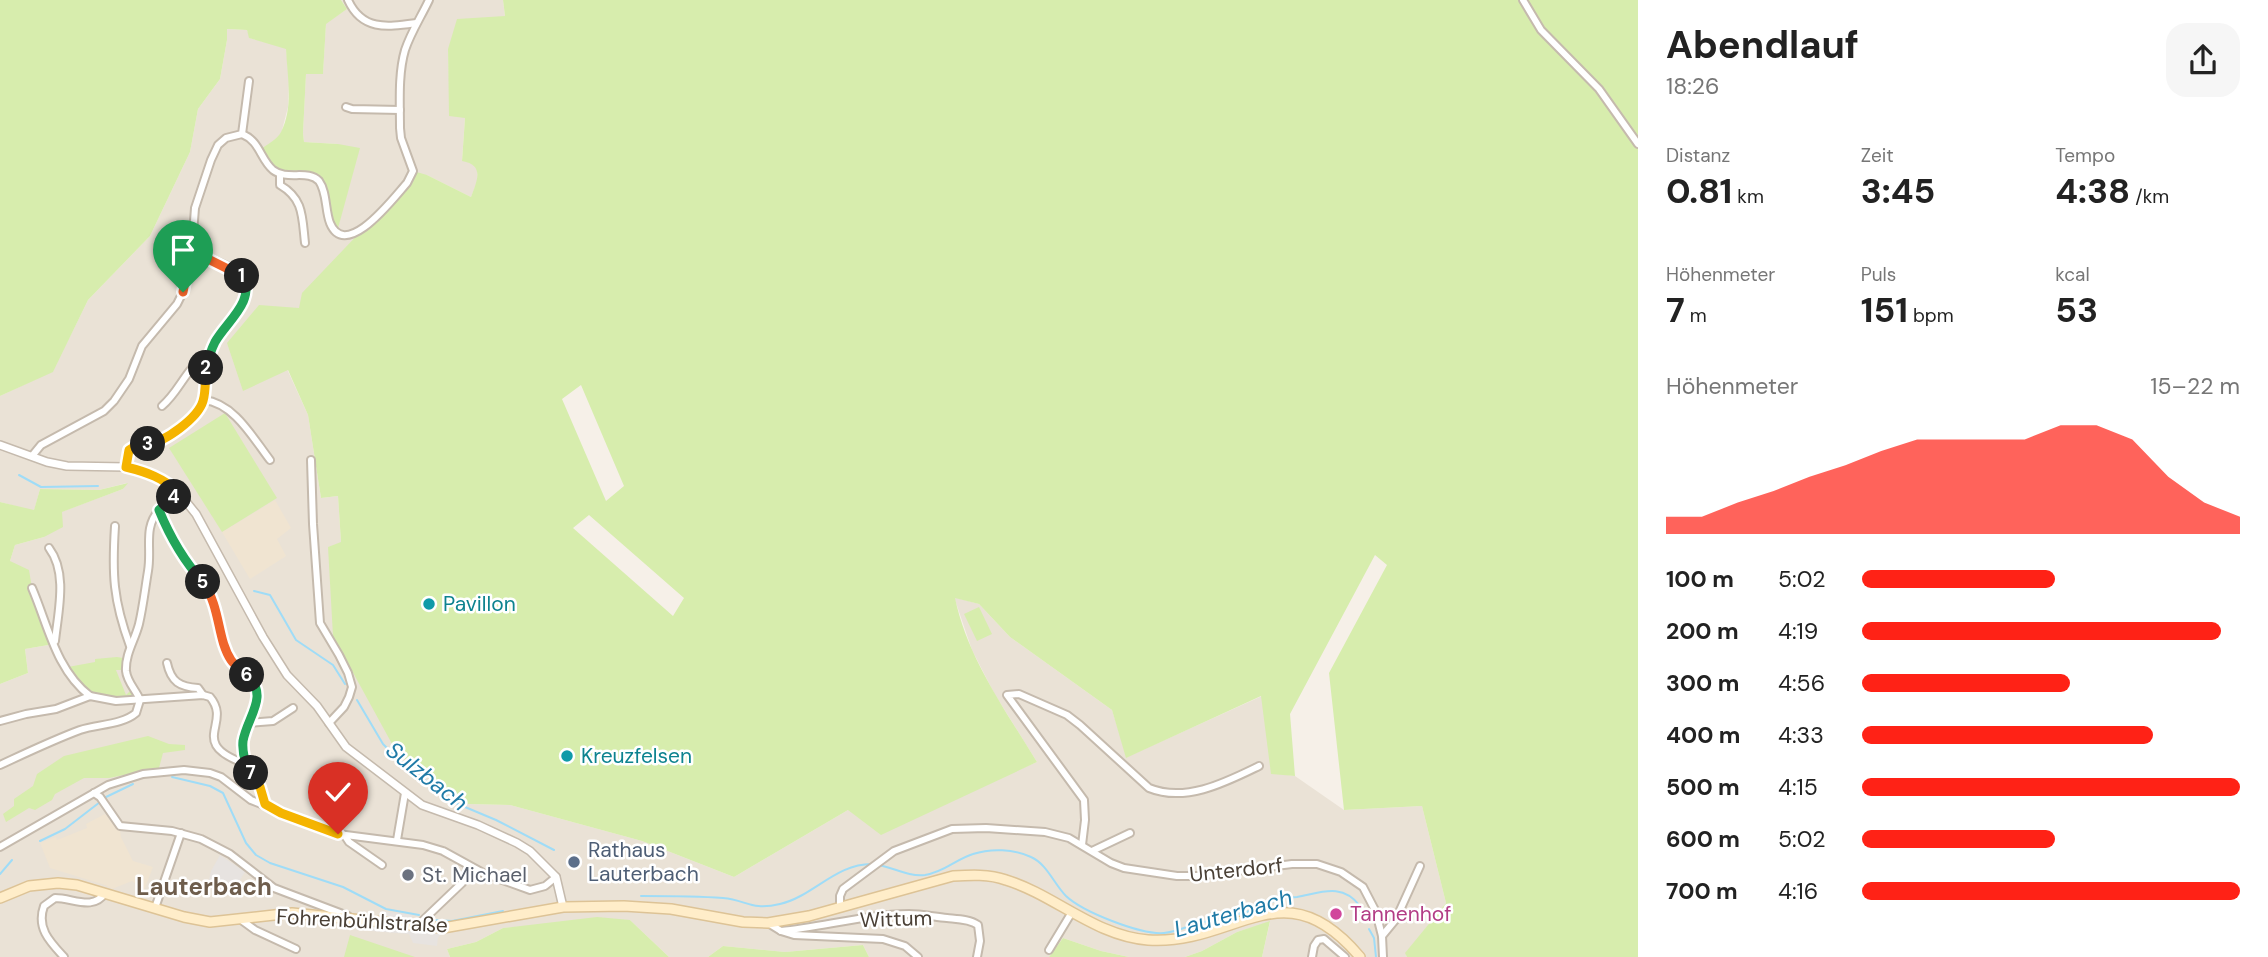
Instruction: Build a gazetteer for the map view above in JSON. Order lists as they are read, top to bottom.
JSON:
{
  "streets": {
    "main road": ["Fohrenbühlstraße"],
    "street": ["Unterdorf", "Wittum"]
  },
  "crossings": [
    ["Unterdorf", "Fohrenbühlstraße"]
  ],
  "districts": ["Lauterbach"],
  "water": ["Sulzbach", "Lauterbach"],
  "places": [
    "Pavillon",
    "Kreuzfelsen",
    "Rathaus Lauterbach",
    "St. Michael",
    "Tannenhof"
  ],
  "page": {
    "heading": ["Abendlauf", "18:26"],
    "stats": [
      ["Distanz", "0.81 km"],
      ["Zeit", "3:45"],
      ["Tempo", "4:38 /km"],
      ["Höhenmeter", "7 m"],
      ["Puls", "151 bpm"],
      ["kcal", "53"]
    ],
    "pins": [
      "1",
      "2",
      "3",
      "4",
      "5",
      "6",
      "7"
    ],
    "chart": ["Höhenmeter", "15–22 m"],
    "list": [
      {
        "name": "100 m",
        "note": "5:02"
      },
      {
        "name": "200 m",
        "note": "4:19"
      },
      {
        "name": "300 m",
        "note": "4:56"
      },
      {
        "name": "400 m",
        "note": "4:33"
      },
      {
        "name": "500 m",
        "note": "4:15"
      },
      {
        "name": "600 m",
        "note": "5:02"
      },
      {
        "name": "700 m",
        "note": "4:16"
      }
    ]
  }
}
